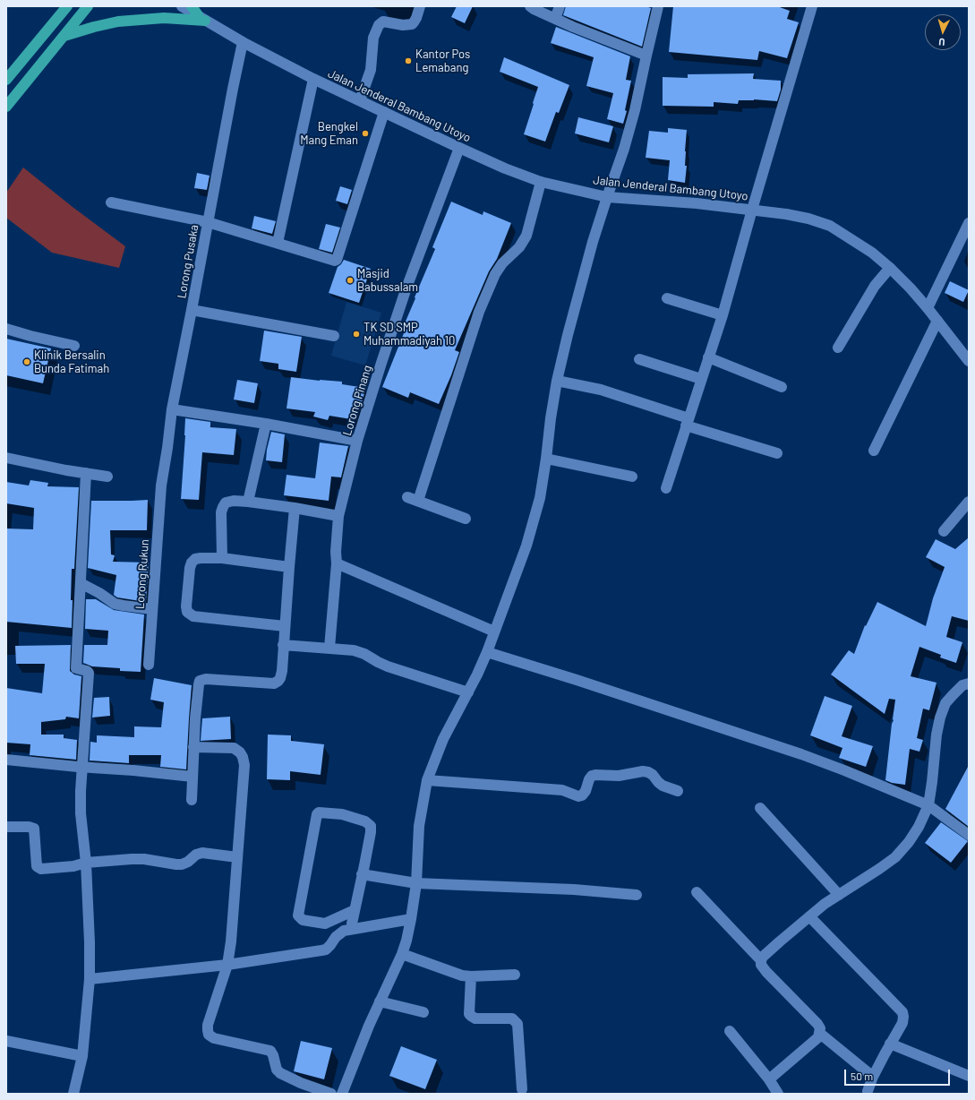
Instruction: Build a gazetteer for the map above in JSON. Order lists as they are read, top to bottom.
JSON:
{
  "streets": {
    "street": [
      "Jalan Jenderal Bambang Utoyo",
      "Lorong Pusaka",
      "Lorong Pinang",
      "Lorong Rukun"
    ]
  },
  "crossings": [
    ["Jalan Jenderal Bambang Utoyo", "Lorong Pusaka"],
    ["Jalan Jenderal Bambang Utoyo", "Lorong Pinang"],
    ["Lorong Pusaka", "Lorong Rukun"]
  ],
  "places": [
    "Kantor Pos Lemabang",
    "Bengkel Mang Eman",
    "Masjid Babussalam",
    "TK SD SMP Muhammadiyah 10",
    "Klinik Bersalin Bunda Fatimah"
  ],
  "scale_bar": "50 m",
  "north": "bottom"
}
